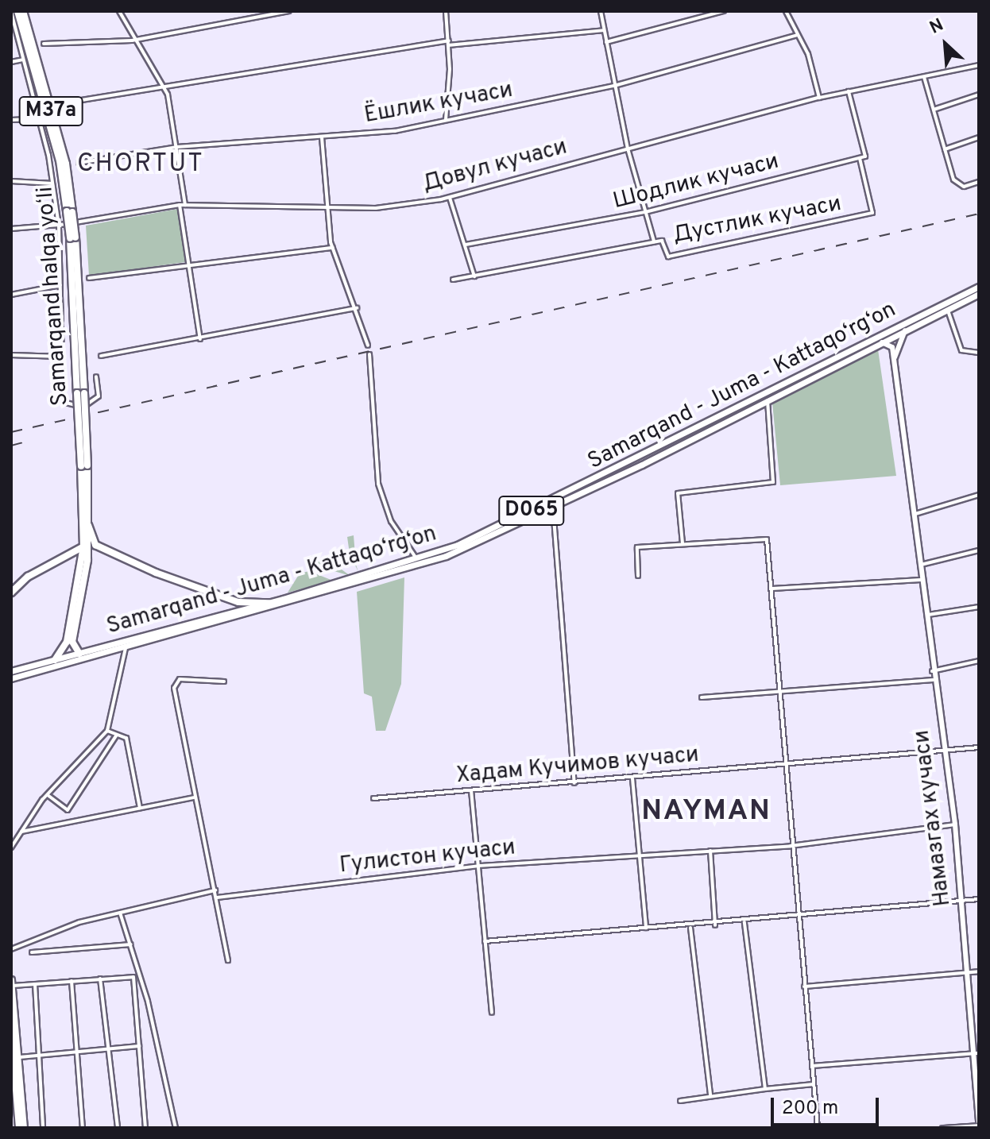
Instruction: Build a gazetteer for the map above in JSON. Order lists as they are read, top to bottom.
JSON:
{
  "streets": {
    "highway": ["M37a", "Samarqand halqa yoʻli"],
    "main road": ["Samarqand - Juma - Kattaqo‘rg‘on", "D065"],
    "street": [
      "Ёшлик кучаси",
      "Довул кучаси",
      "Шодлик кучаси",
      "Дустлик кучаси",
      "Хадам Кучимов кучаси",
      "Намазгах кучаси",
      "Гулистон кучаси"
    ]
  },
  "crossings": [
    ["Шодлик кучаси", "Дустлик кучаси"],
    ["Samarqand halqa yoʻli", "Samarqand - Juma - Kattaqo‘rg‘on"],
    ["Хадам Кучимов кучаси", "Намазгах кучаси"],
    ["Намазгах кучаси", "Гулистон кучаси"]
  ],
  "districts": ["CHORTUT", "NAYMAN"],
  "scale_bar": "200 m",
  "north": "top left"
}
